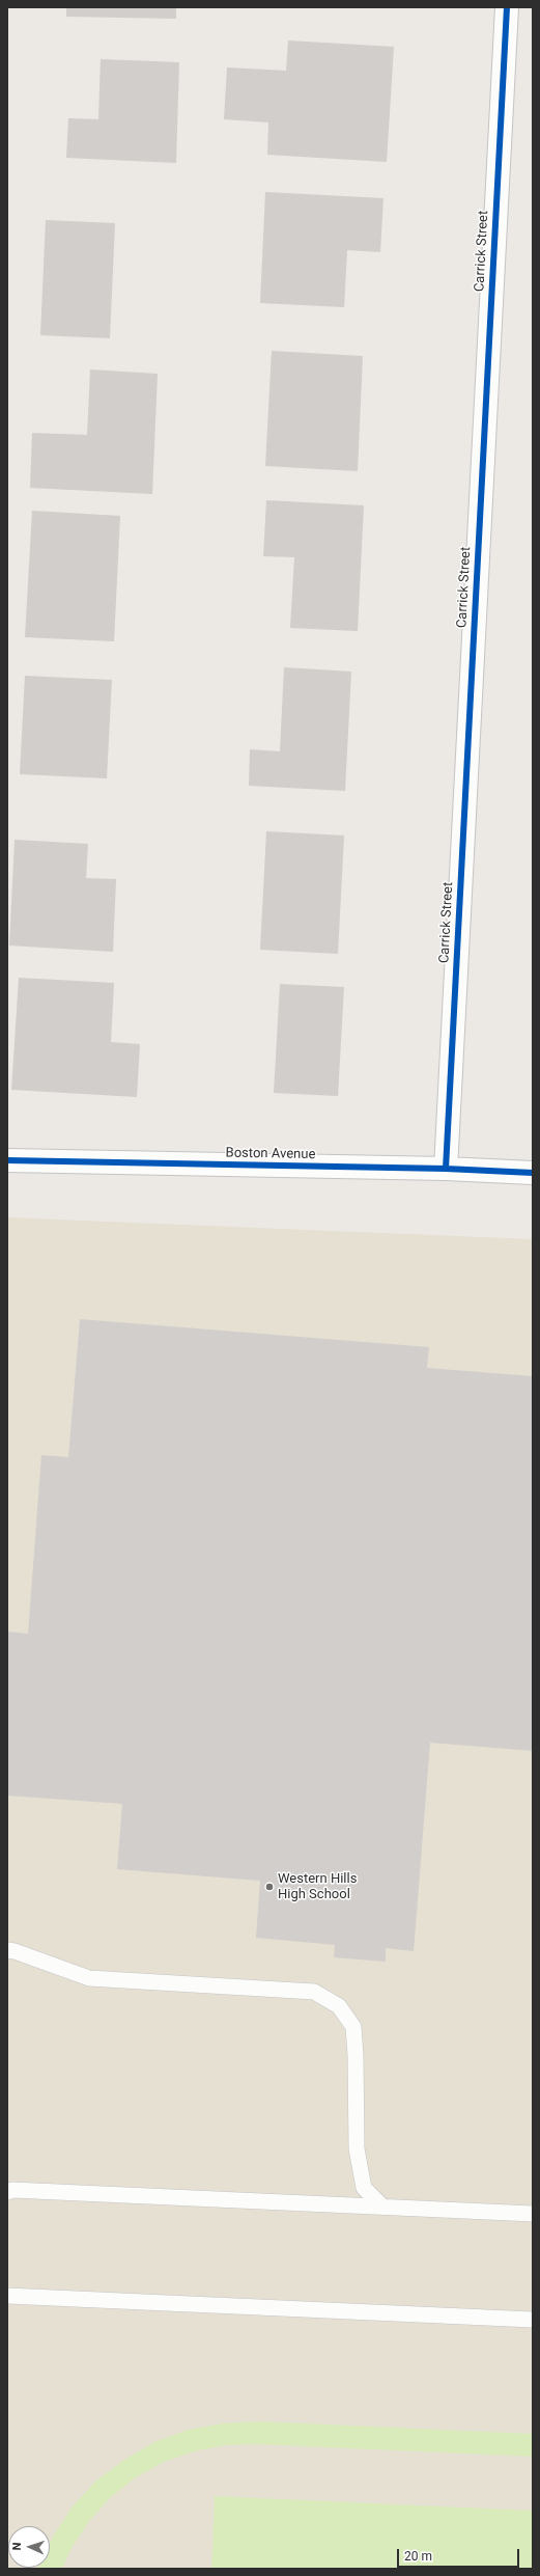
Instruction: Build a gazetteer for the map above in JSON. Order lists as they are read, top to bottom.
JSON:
{
  "streets": {
    "street": ["Carrick Street", "Boston Avenue"]
  },
  "crossings": [
    ["Carrick Street", "Boston Avenue"]
  ],
  "places": ["Western Hills High School"],
  "scale_bar": "20 m",
  "north": "left"
}
